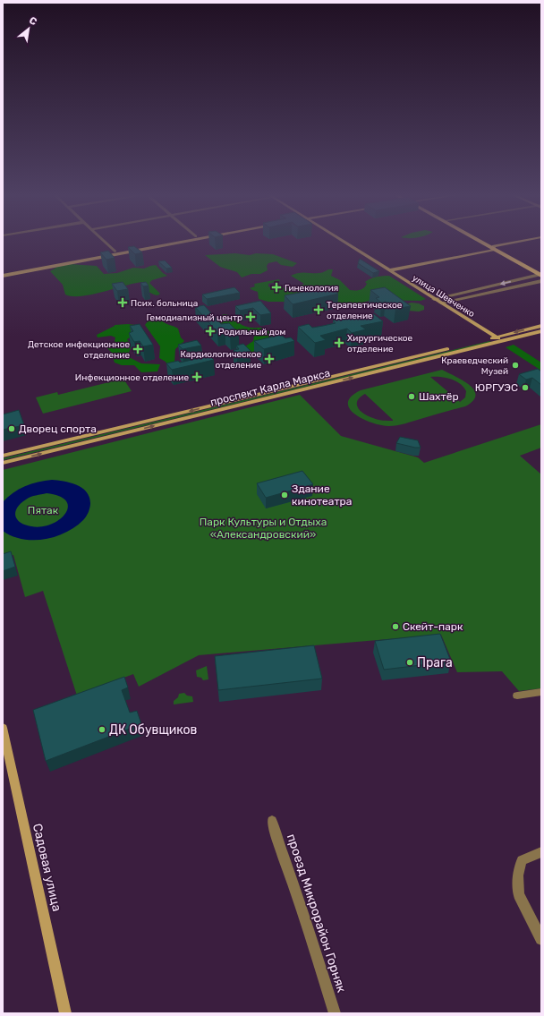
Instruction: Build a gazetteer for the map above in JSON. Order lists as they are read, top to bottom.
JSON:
{
  "streets": {
    "street": [
      "улица Шевченко",
      "проспект Карла Маркса",
      "Садовая улица",
      "проезд Микрорайон Горняк"
    ]
  },
  "crossings": [
    ["улица Шевченко", "проспект Карла Маркса"]
  ],
  "parks": ["Пятак", "Парк Культуры и Отдыха «Александровский»"],
  "places": {
    "health": [
      "Гинекология",
      "Псих. больница",
      "Терапевтическое отделение",
      "Гемодиализный центр",
      "Родильный дом",
      "Хирургическое отделение",
      "Детское инфекционное отделение",
      "Кардиологическое отделение",
      "Инфекционное отделение"
    ],
    "other": [
      "Краеведческий Музей",
      "ЮРГУЭС",
      "Шахтёр",
      "Дворец спорта",
      "Здание кинотеатра",
      "Скейт-парк",
      "Прага",
      "ДК Обувщиков"
    ]
  },
  "north": "top right"
}
